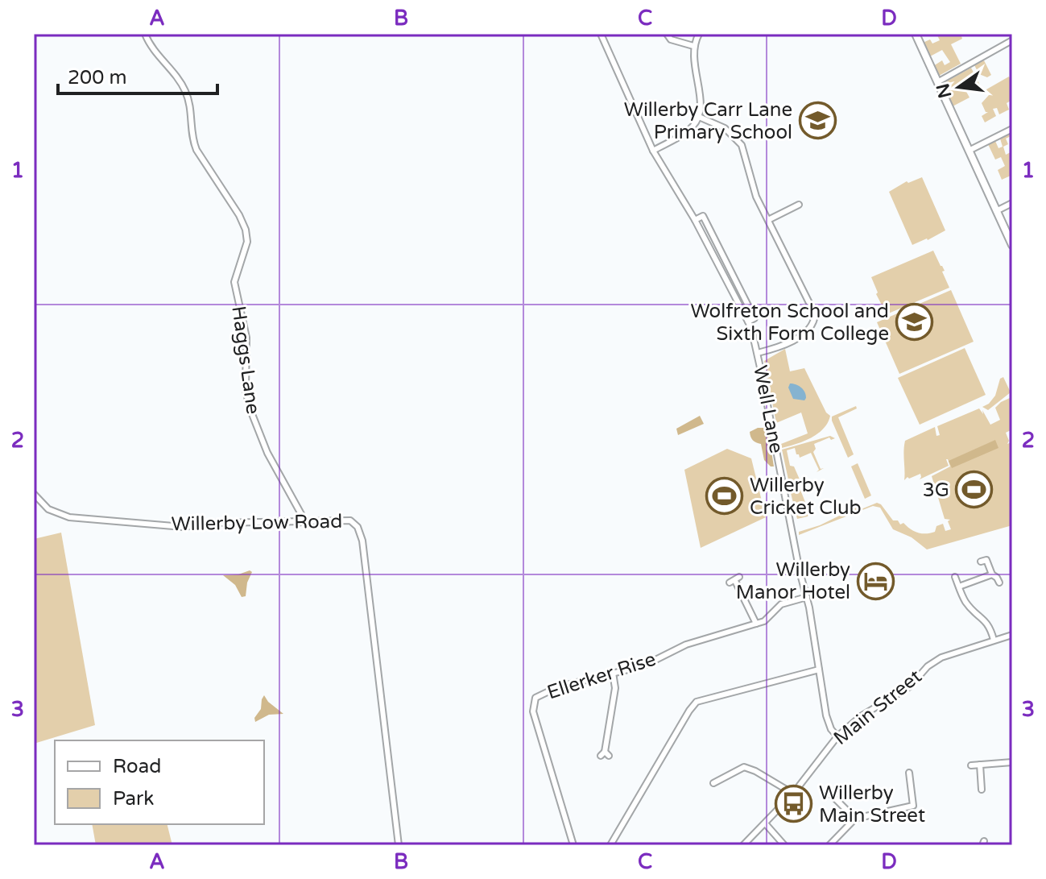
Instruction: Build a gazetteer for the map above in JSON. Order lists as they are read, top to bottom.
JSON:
{
  "streets": {
    "street": [
      "Haggs Lane",
      "Well Lane",
      "Willerby Low Road",
      "Ellerker Rise",
      "Main Street"
    ]
  },
  "crossings": [
    ["Haggs Lane", "Willerby Low Road"],
    ["Well Lane", "Ellerker Rise"],
    ["Well Lane", "Main Street"]
  ],
  "places": {
    "school or university": ["Willerby Carr Lane Primary School", "Wolfreton School and Sixth Form College"],
    "sports": ["3G", "Willerby Cricket Club"],
    "hotel": ["Willerby Manor Hotel"],
    "bus stop": ["Willerby Main Street"]
  },
  "legend": ["Road", "Park"],
  "scale_bar": "200 m",
  "north": "left",
  "grid": {
    "columns": [
      "A",
      "B",
      "C",
      "D"
    ],
    "rows": ["1", "2", "3"]
  }
}
